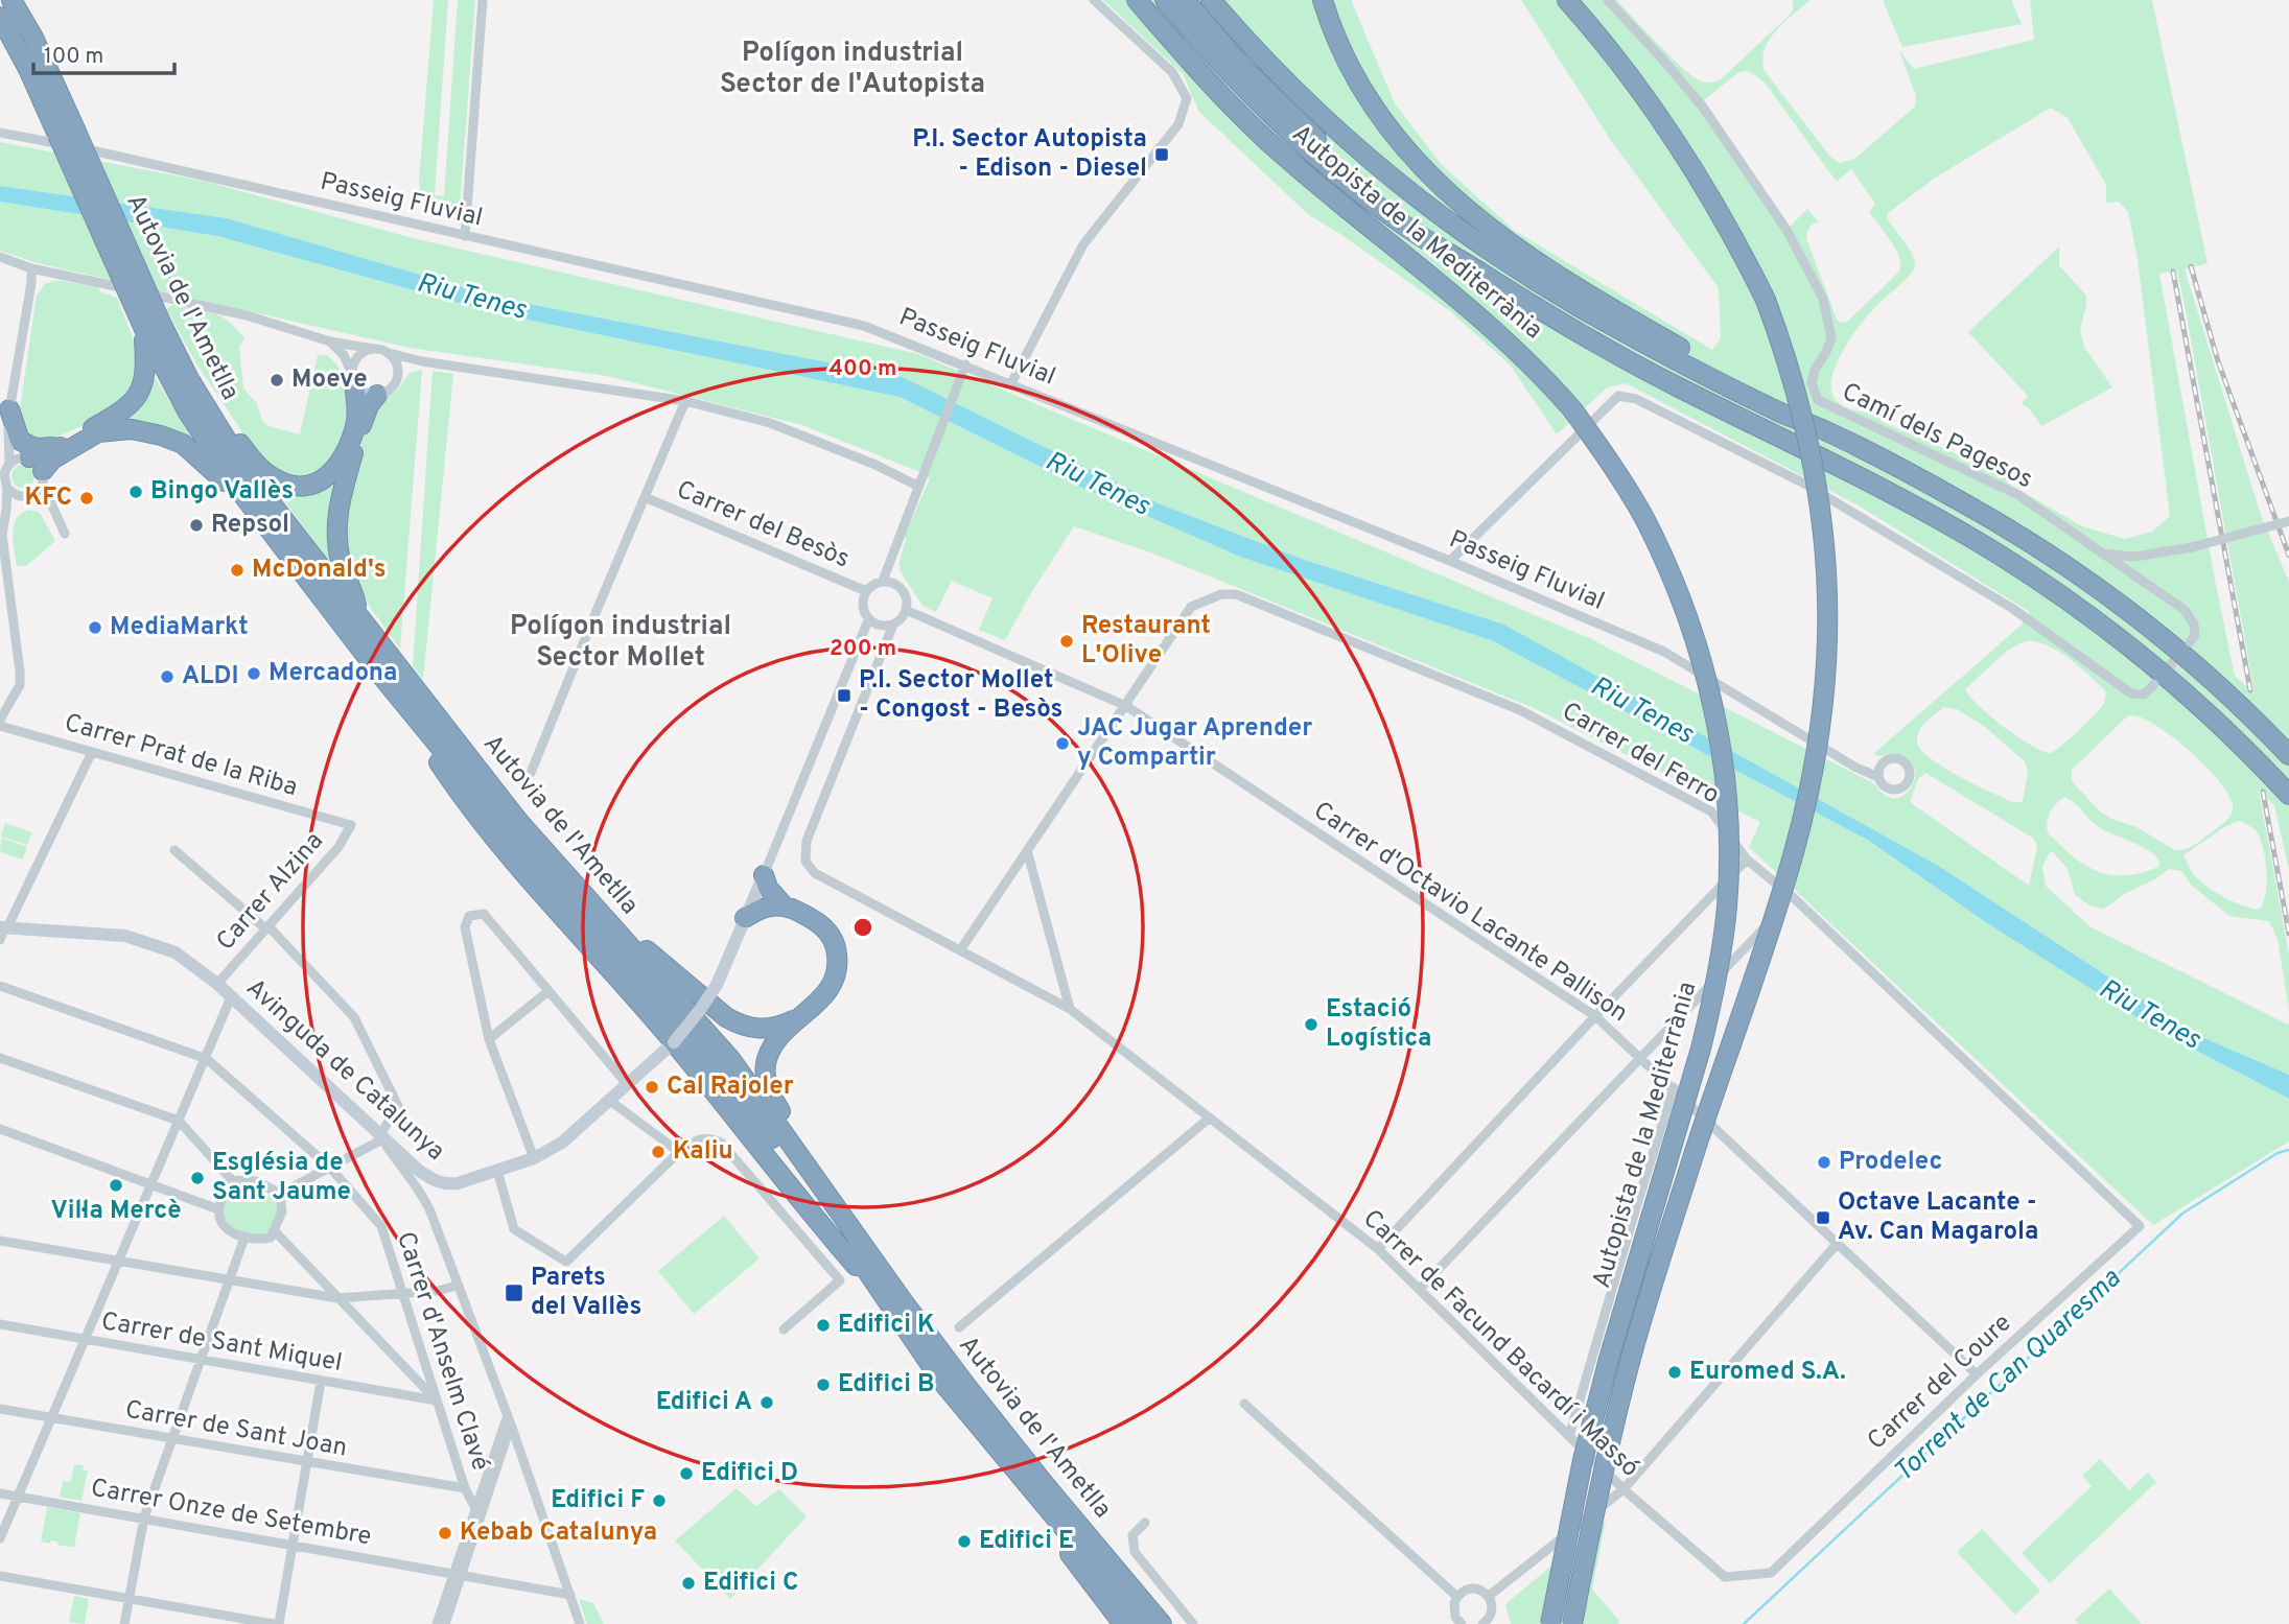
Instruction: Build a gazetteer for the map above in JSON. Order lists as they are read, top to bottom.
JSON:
{
  "streets": {
    "highway": ["Autopista de la Mediterrània", "Autovia de l'Ametlla"],
    "street": [
      "Passeig Fluvial",
      "Camí dels Pagesos",
      "Carrer del Besòs",
      "Carrer del Ferro",
      "Carrer Prat de la Riba",
      "Carrer Alzina",
      "Carrer d'Octavio Lacante Pallison",
      "Avinguda de Catalunya",
      "Carrer de Sant Miquel",
      "Carrer de Facund Bacardí i Massó",
      "Carrer d'Anselm Clavé",
      "Carrer del Coure",
      "Carrer de Sant Joan",
      "Carrer Onze de Setembre"
    ]
  },
  "crossings": [
    ["Carrer del Besòs", "Carrer d'Octavio Lacante Pallison"],
    ["Carrer del Besòs", "Carrer de Facund Bacardí i Massó"],
    ["Carrer del Ferro", "Carrer d'Octavio Lacante Pallison"],
    ["Carrer del Ferro", "Carrer de Facund Bacardí i Massó"],
    ["Carrer del Ferro", "Carrer del Coure"],
    ["Carrer Prat de la Riba", "Carrer Alzina"],
    ["Carrer Alzina", "Avinguda de Catalunya"],
    ["Carrer d'Octavio Lacante Pallison", "Carrer de Facund Bacardí i Massó"],
    ["Carrer d'Octavio Lacante Pallison", "Carrer del Coure"],
    ["Carrer de Sant Miquel", "Carrer d'Anselm Clavé"],
    ["Carrer de Facund Bacardí i Massó", "Carrer del Coure"],
    ["Carrer d'Anselm Clavé", "Carrer de Sant Joan"]
  ],
  "districts": ["Polígon industrial Sector de l'Autopista", "Polígon industrial Sector Mollet"],
  "water": ["Riu Tenes", "Torrent de Can Quaresma"],
  "places": {
    "transit": [
      "P.I. Sector Autopista - Edison - Diesel",
      "P.I. Sector Mollet - Congost - Besòs",
      "Octave Lacante - Av. Can Magarola",
      "Parets del Vallès"
    ],
    "other": [
      "Moeve",
      "Bingo Vallès",
      "KFC",
      "Repsol",
      "McDonald's",
      "MediaMarkt",
      "Restaurant L'Olive",
      "Mercadona",
      "ALDI",
      "JAC Jugar Aprender y Compartir",
      "Estació Logística",
      "Cal Rajoler",
      "Kaliu",
      "Prodelec",
      "Església de Sant Jaume",
      "Vil·la Mercè",
      "Edifici K",
      "Euromed S.A.",
      "Edifici B",
      "Edifici A",
      "Edifici D",
      "Edifici F",
      "Kebab Catalunya",
      "Edifici E",
      "Edifici C"
    ]
  },
  "scale_bar": "100 m",
  "rings": ["400 m", "200 m"]
}
